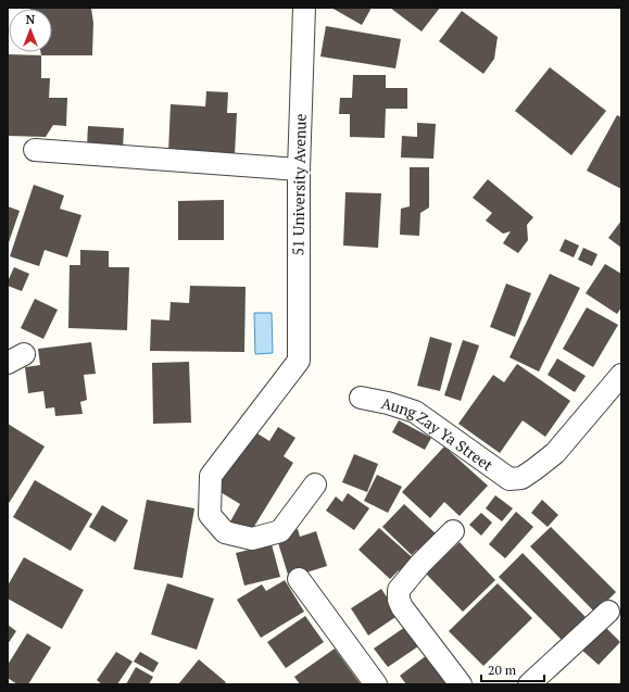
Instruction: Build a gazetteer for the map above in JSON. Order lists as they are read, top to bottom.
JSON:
{
  "streets": {
    "street": ["51 University Avenue", "Aung Zay Ya Street"]
  },
  "scale_bar": "20 m",
  "north": "top"
}
